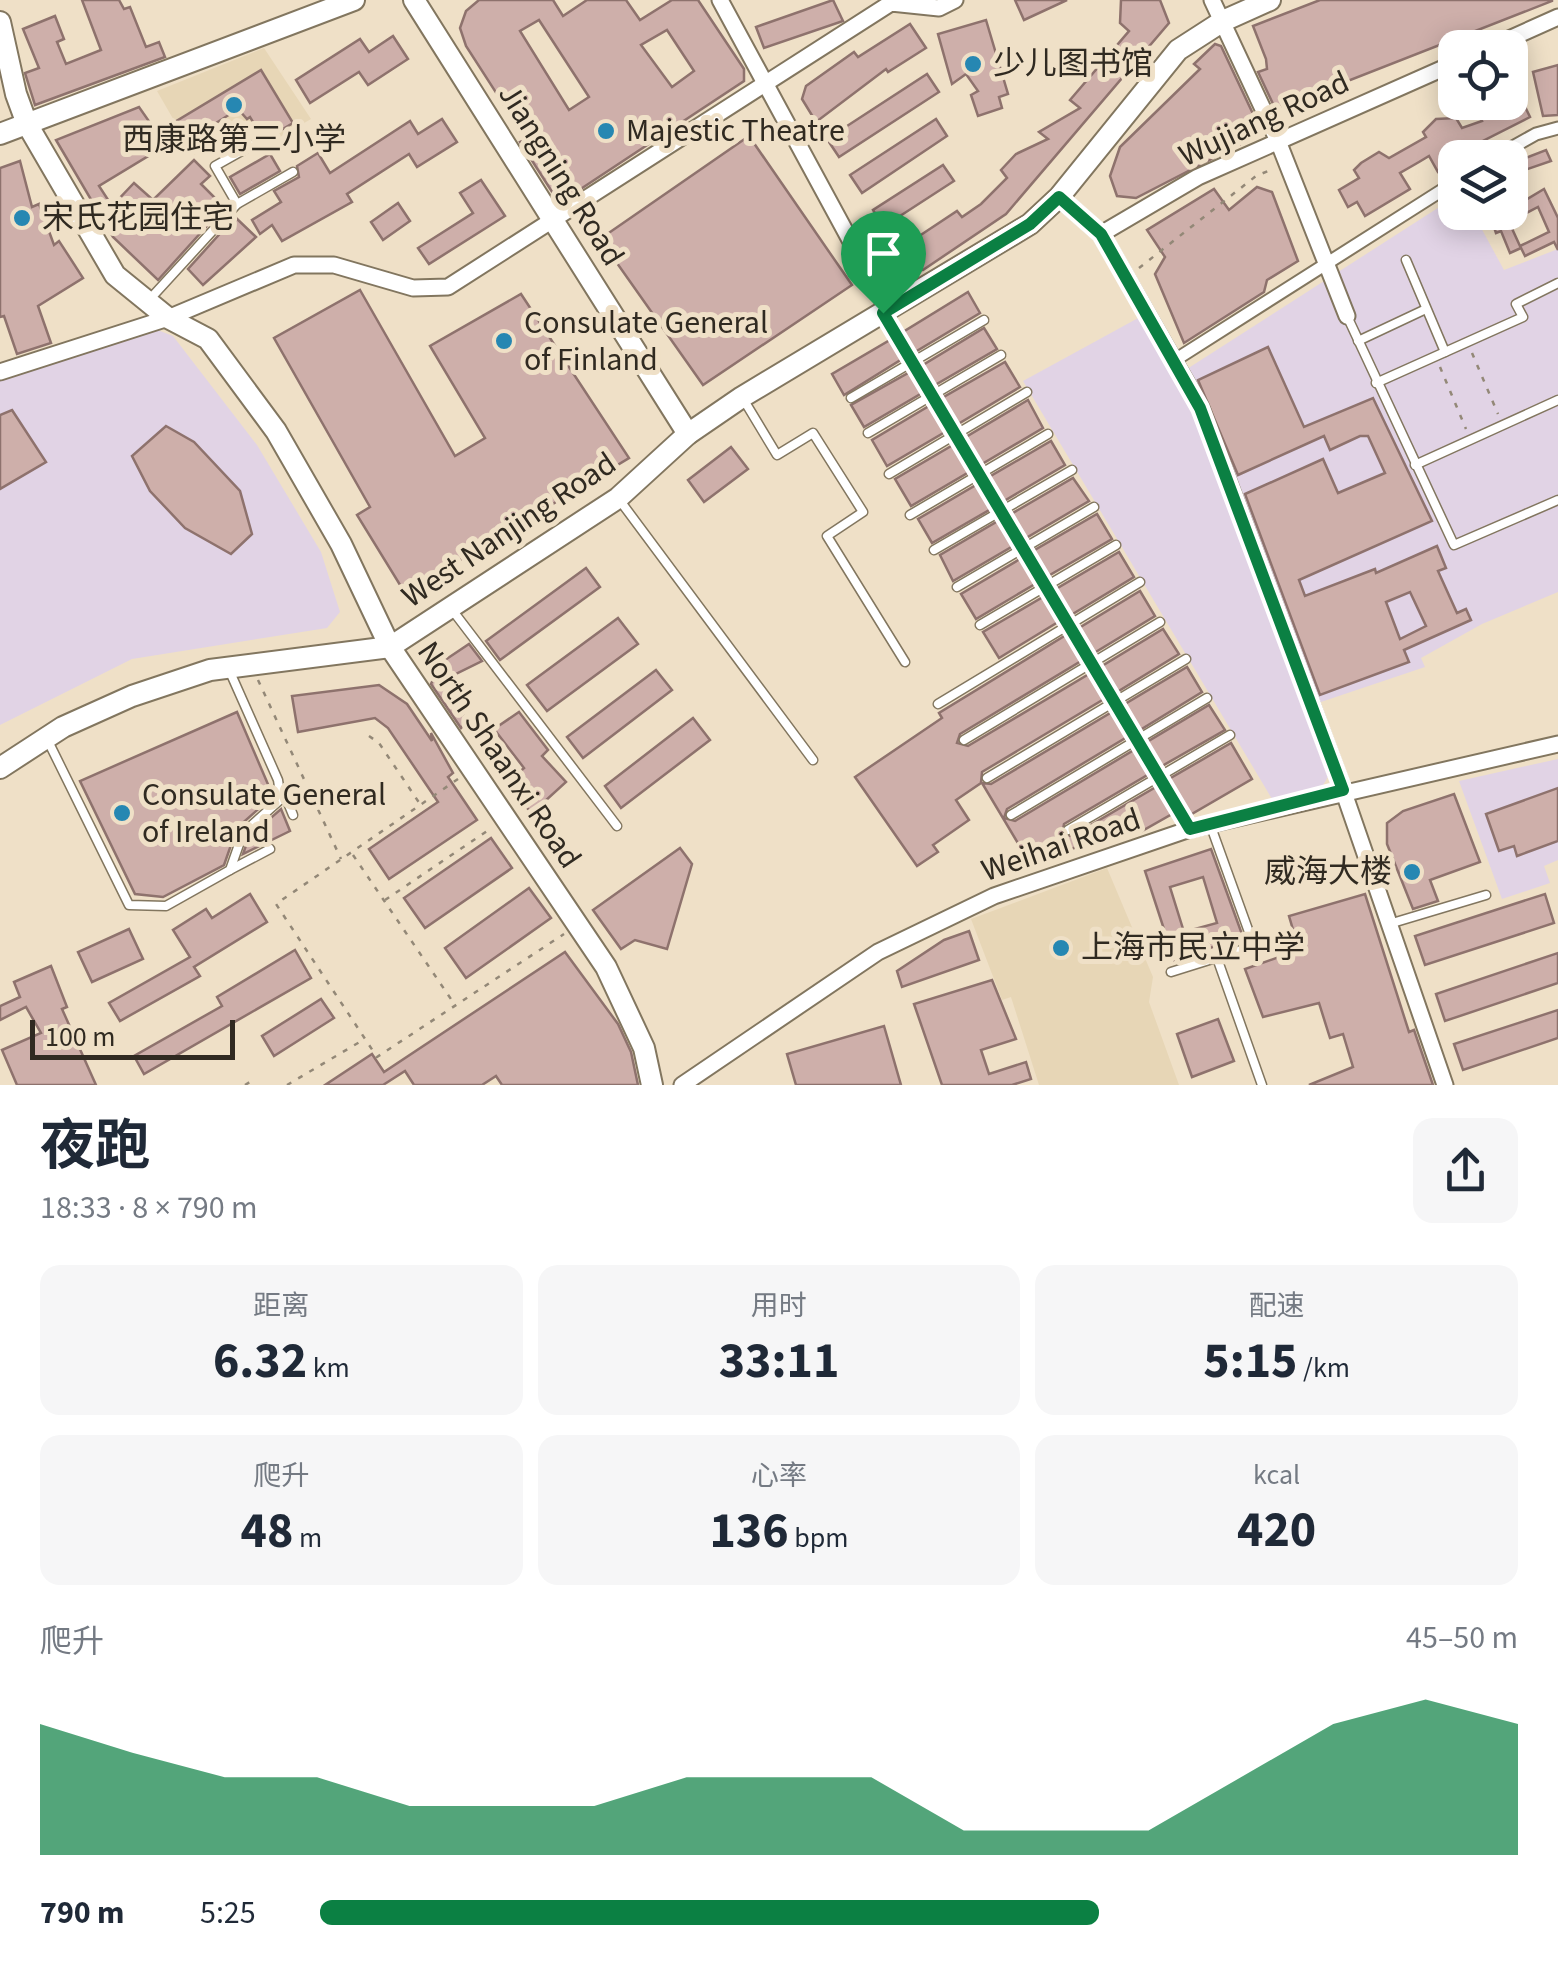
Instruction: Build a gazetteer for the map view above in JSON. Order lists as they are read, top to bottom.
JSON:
{
  "streets": {
    "main road": ["Jiangning Road", "West Nanjing Road", "North Shaanxi Road"],
    "street": ["Wujiang Road", "Weihai Road"]
  },
  "crossings": [
    ["Jiangning Road", "West Nanjing Road"],
    ["West Nanjing Road", "North Shaanxi Road"]
  ],
  "places": [
    "少儿图书馆",
    "西康路第三小学",
    "Majestic Theatre",
    "宋氏花园住宅",
    "Consulate General of Finland",
    "Consulate General of Ireland",
    "威海大楼",
    "上海市民立中学"
  ],
  "scale_bar": "100 m",
  "page": {
    "scale": "100 m",
    "heading": ["夜跑", "18:33 · 8 × 790 m"],
    "stats": [
      ["距离", "6.32 km"],
      ["用时", "33:11"],
      ["配速", "5:15 /km"],
      ["爬升", "48 m"],
      ["心率", "136 bpm"],
      ["kcal", "420"]
    ],
    "chart": ["爬升", "45–50 m"],
    "list": [
      {
        "name": "790 m",
        "note": "5:25"
      }
    ]
  }
}
